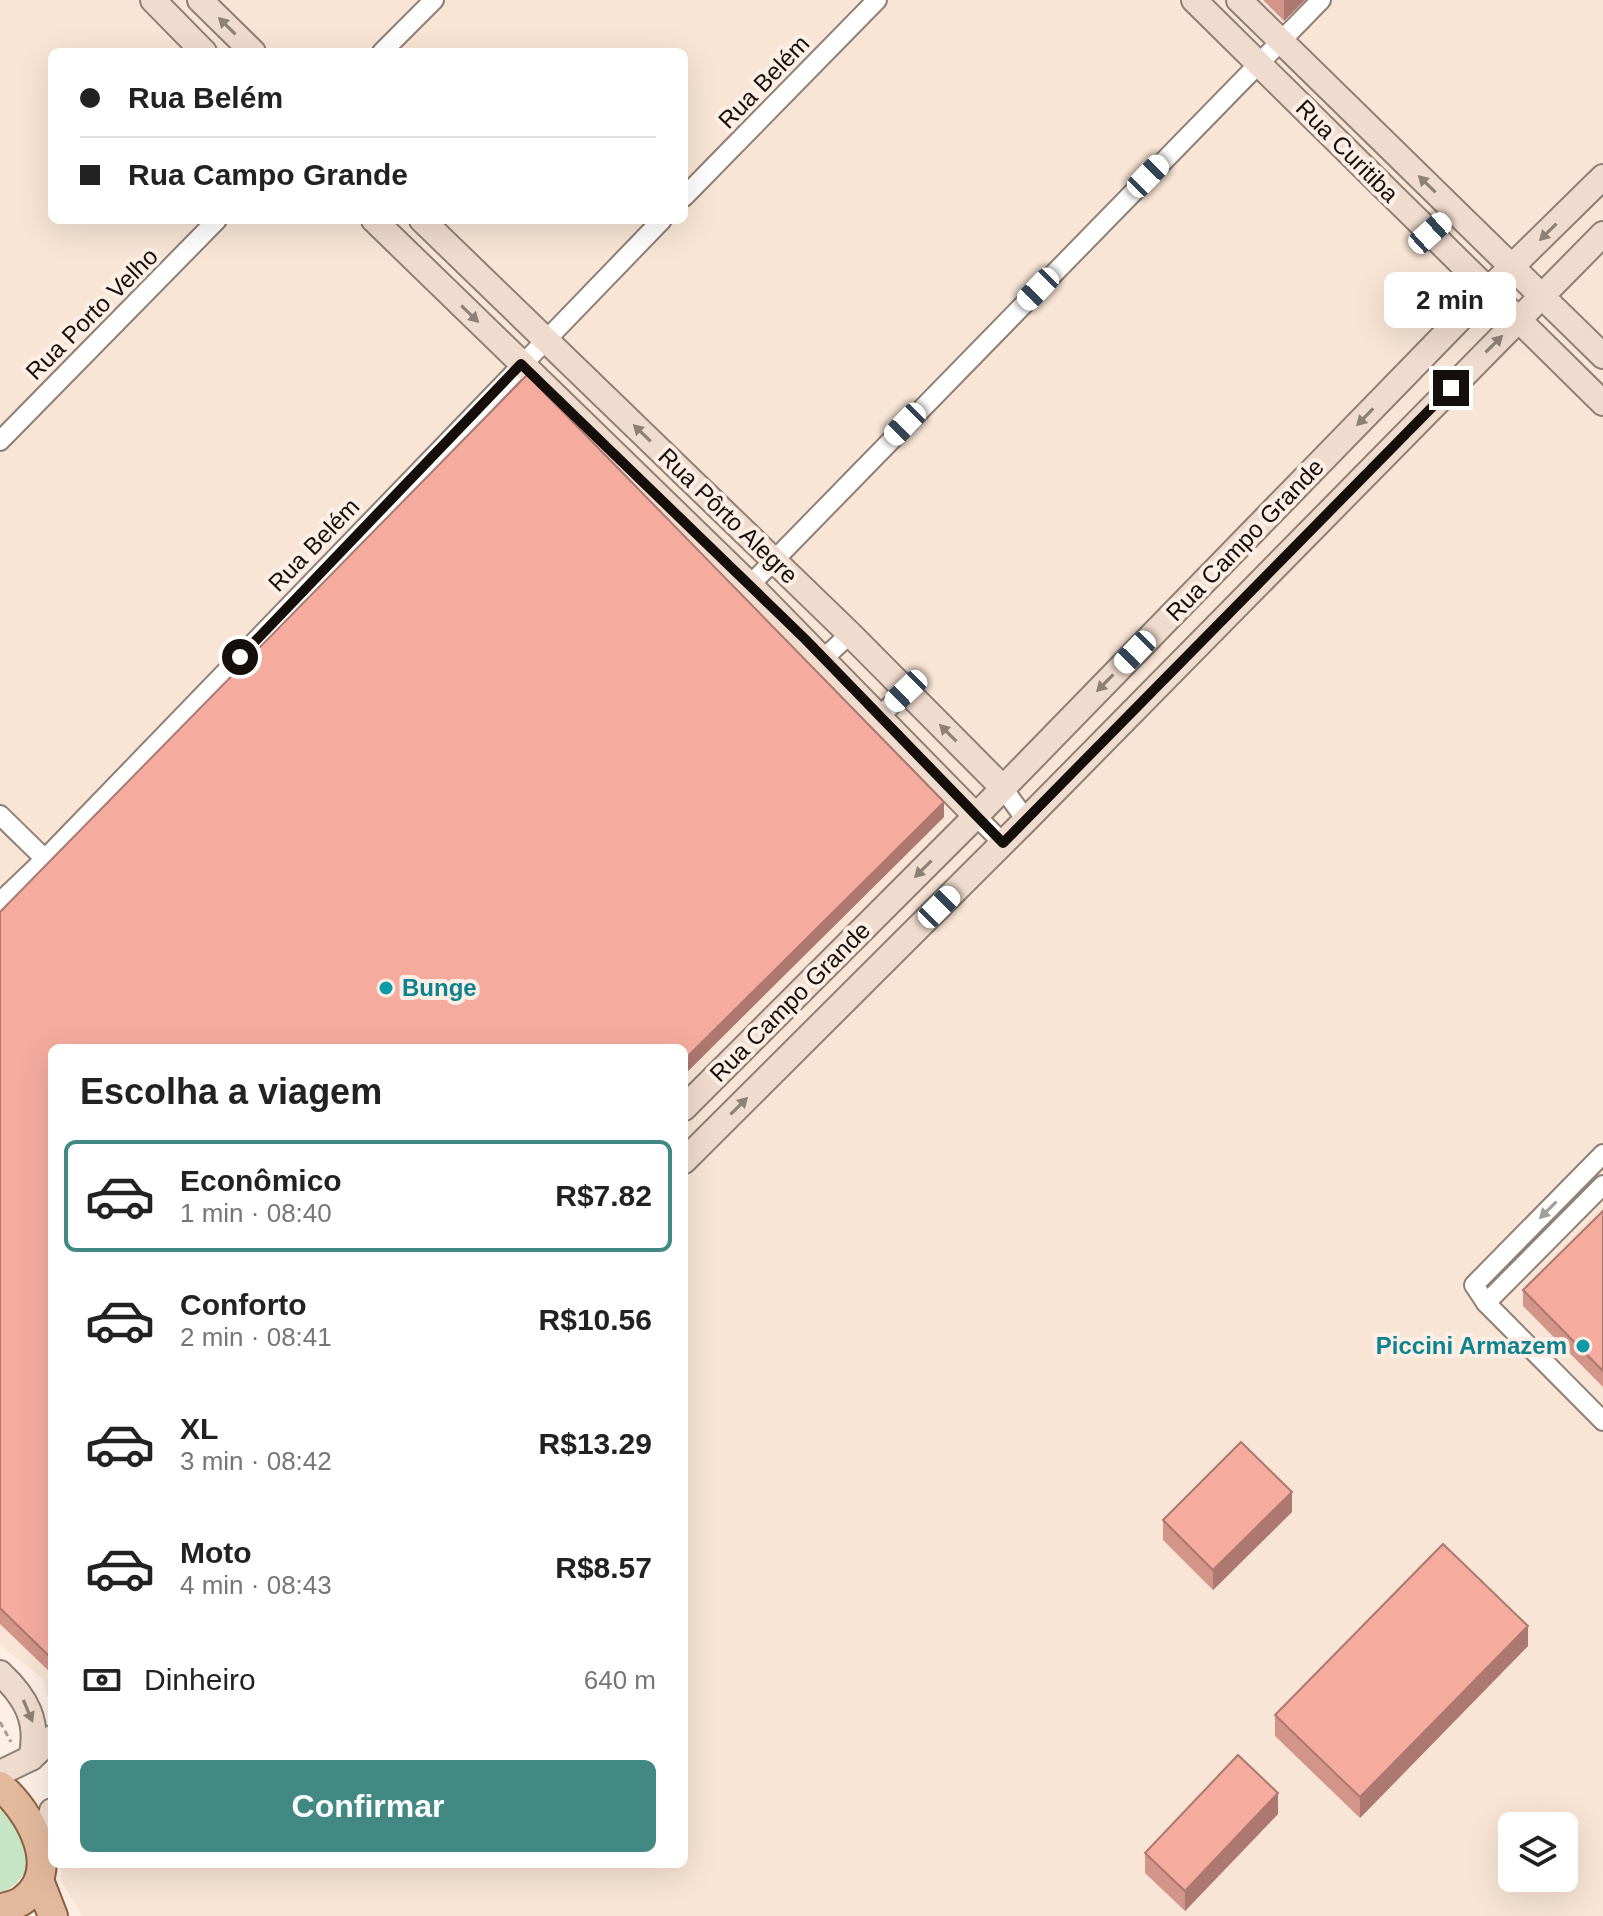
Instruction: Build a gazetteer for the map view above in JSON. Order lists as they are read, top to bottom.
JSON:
{
  "streets": {
    "street": [
      "Rua Belém",
      "Rua Curitiba",
      "Rua Porto Velho",
      "Rua Pôrto Alegre",
      "Rua Campo Grande"
    ]
  },
  "crossings": [
    ["Rua Belém", "Rua Pôrto Alegre"],
    ["Rua Curitiba", "Rua Campo Grande"],
    ["Rua Pôrto Alegre", "Rua Campo Grande"]
  ],
  "places": ["Bunge", "Piccini Armazem"],
  "page": {
    "banner": ["Rua Belém", "Rua Campo Grande"],
    "bubble": "2 min",
    "heading": "Escolha a viagem",
    "list": [
      {
        "name": "Econômico",
        "note": "1 min · 08:40",
        "value": "R$7.82"
      },
      {
        "name": "Conforto",
        "note": "2 min · 08:41",
        "value": "R$10.56"
      },
      {
        "name": "XL",
        "note": "3 min · 08:42",
        "value": "R$13.29"
      },
      {
        "name": "Moto",
        "note": "4 min · 08:43",
        "value": "R$8.57"
      }
    ],
    "pay": ["Dinheiro", "640 m"],
    "buttons": "Confirmar"
  }
}
